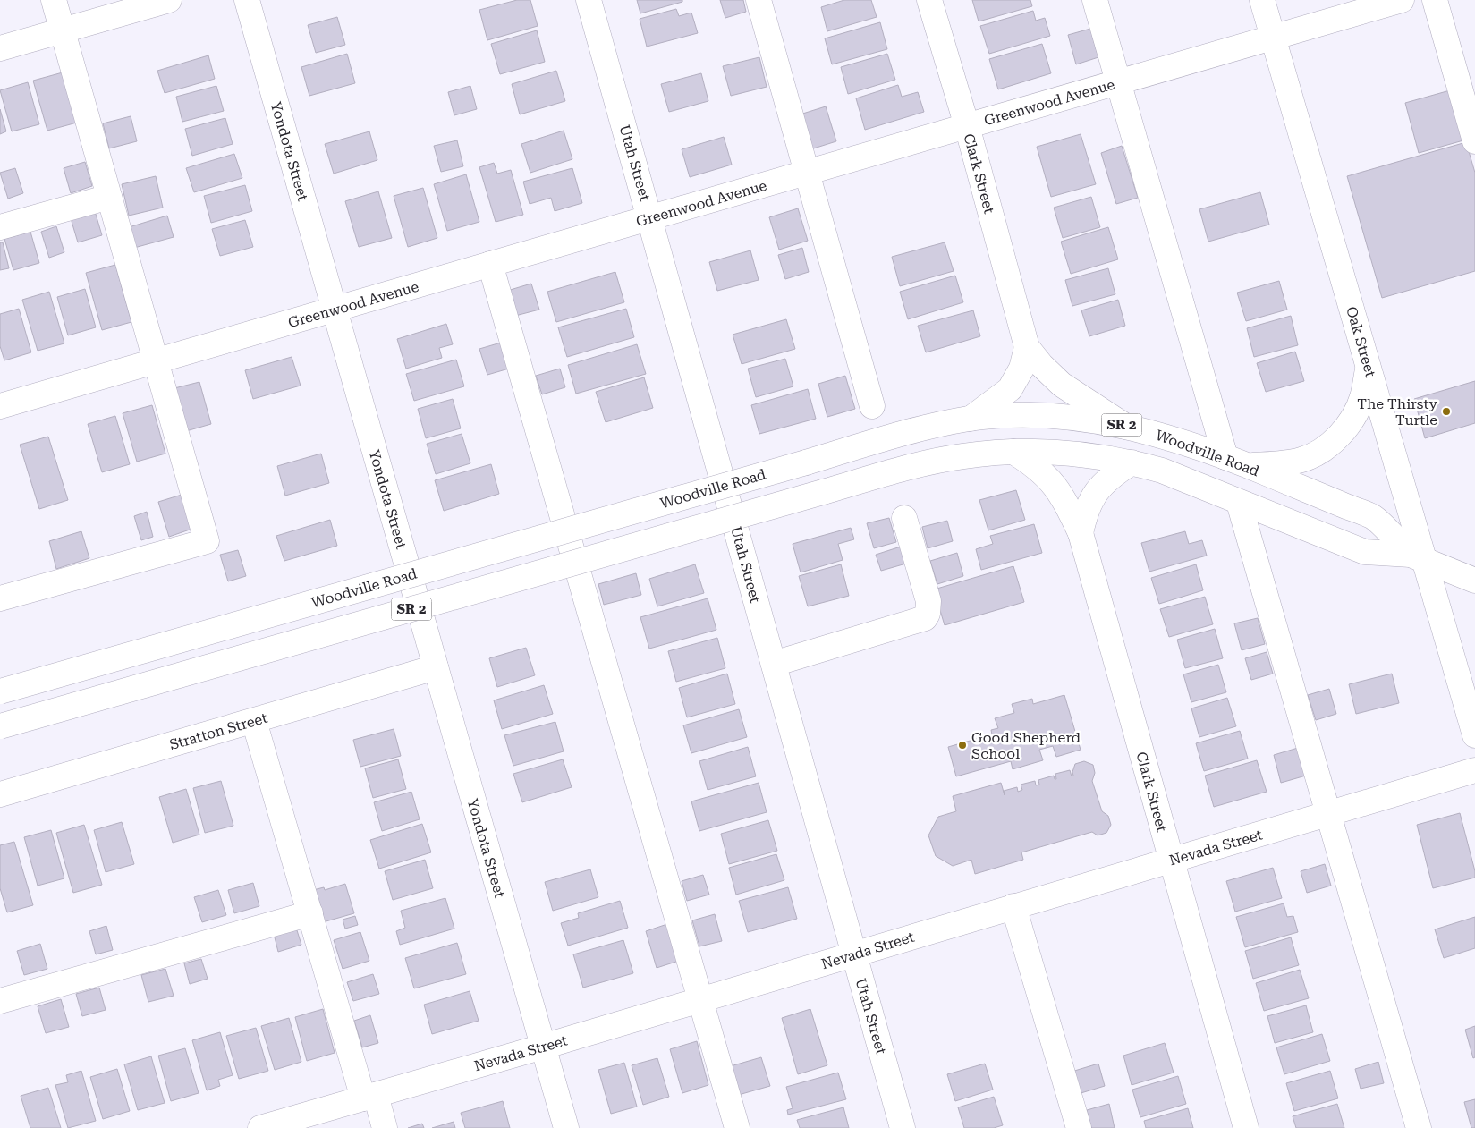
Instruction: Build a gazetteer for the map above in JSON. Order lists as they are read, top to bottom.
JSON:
{
  "streets": {
    "street": [
      "Greenwood Avenue",
      "Yondota Street",
      "Utah Street",
      "Clark Street",
      "Oak Street",
      "SR 2",
      "Woodville Road",
      "Stratton Street",
      "Nevada Street"
    ]
  },
  "crossings": [
    ["Greenwood Avenue", "Yondota Street"],
    ["Greenwood Avenue", "Utah Street"],
    ["Greenwood Avenue", "Clark Street"],
    ["Greenwood Avenue", "Oak Street"],
    ["Yondota Street", "Stratton Street"],
    ["Yondota Street", "Nevada Street"],
    ["Utah Street", "Nevada Street"],
    ["Clark Street", "Woodville Road"],
    ["Clark Street", "Nevada Street"],
    ["Oak Street", "Woodville Road"]
  ],
  "places": ["The Thirsty Turtle", "Good Shepherd School"]
}
